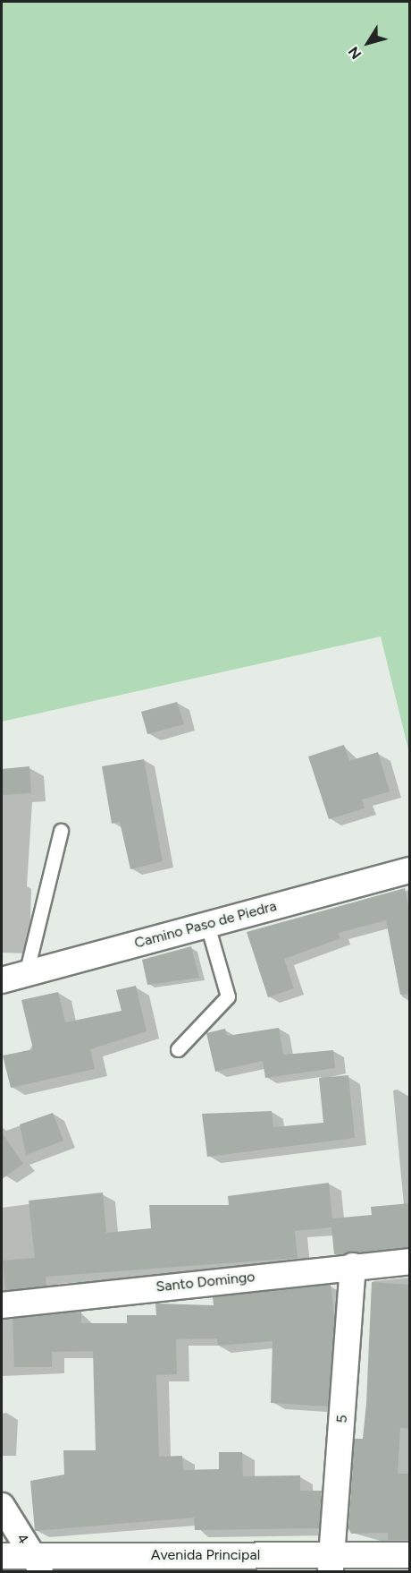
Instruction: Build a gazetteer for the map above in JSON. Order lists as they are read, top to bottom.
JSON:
{
  "streets": {
    "street": [
      "Camino Paso de Piedra",
      "Santo Domingo",
      "5",
      "4",
      "Avenida Principal"
    ]
  },
  "crossings": [
    ["Santo Domingo", "5"],
    ["5", "Avenida Principal"],
    ["4", "Avenida Principal"]
  ],
  "north": "bottom left"
}
